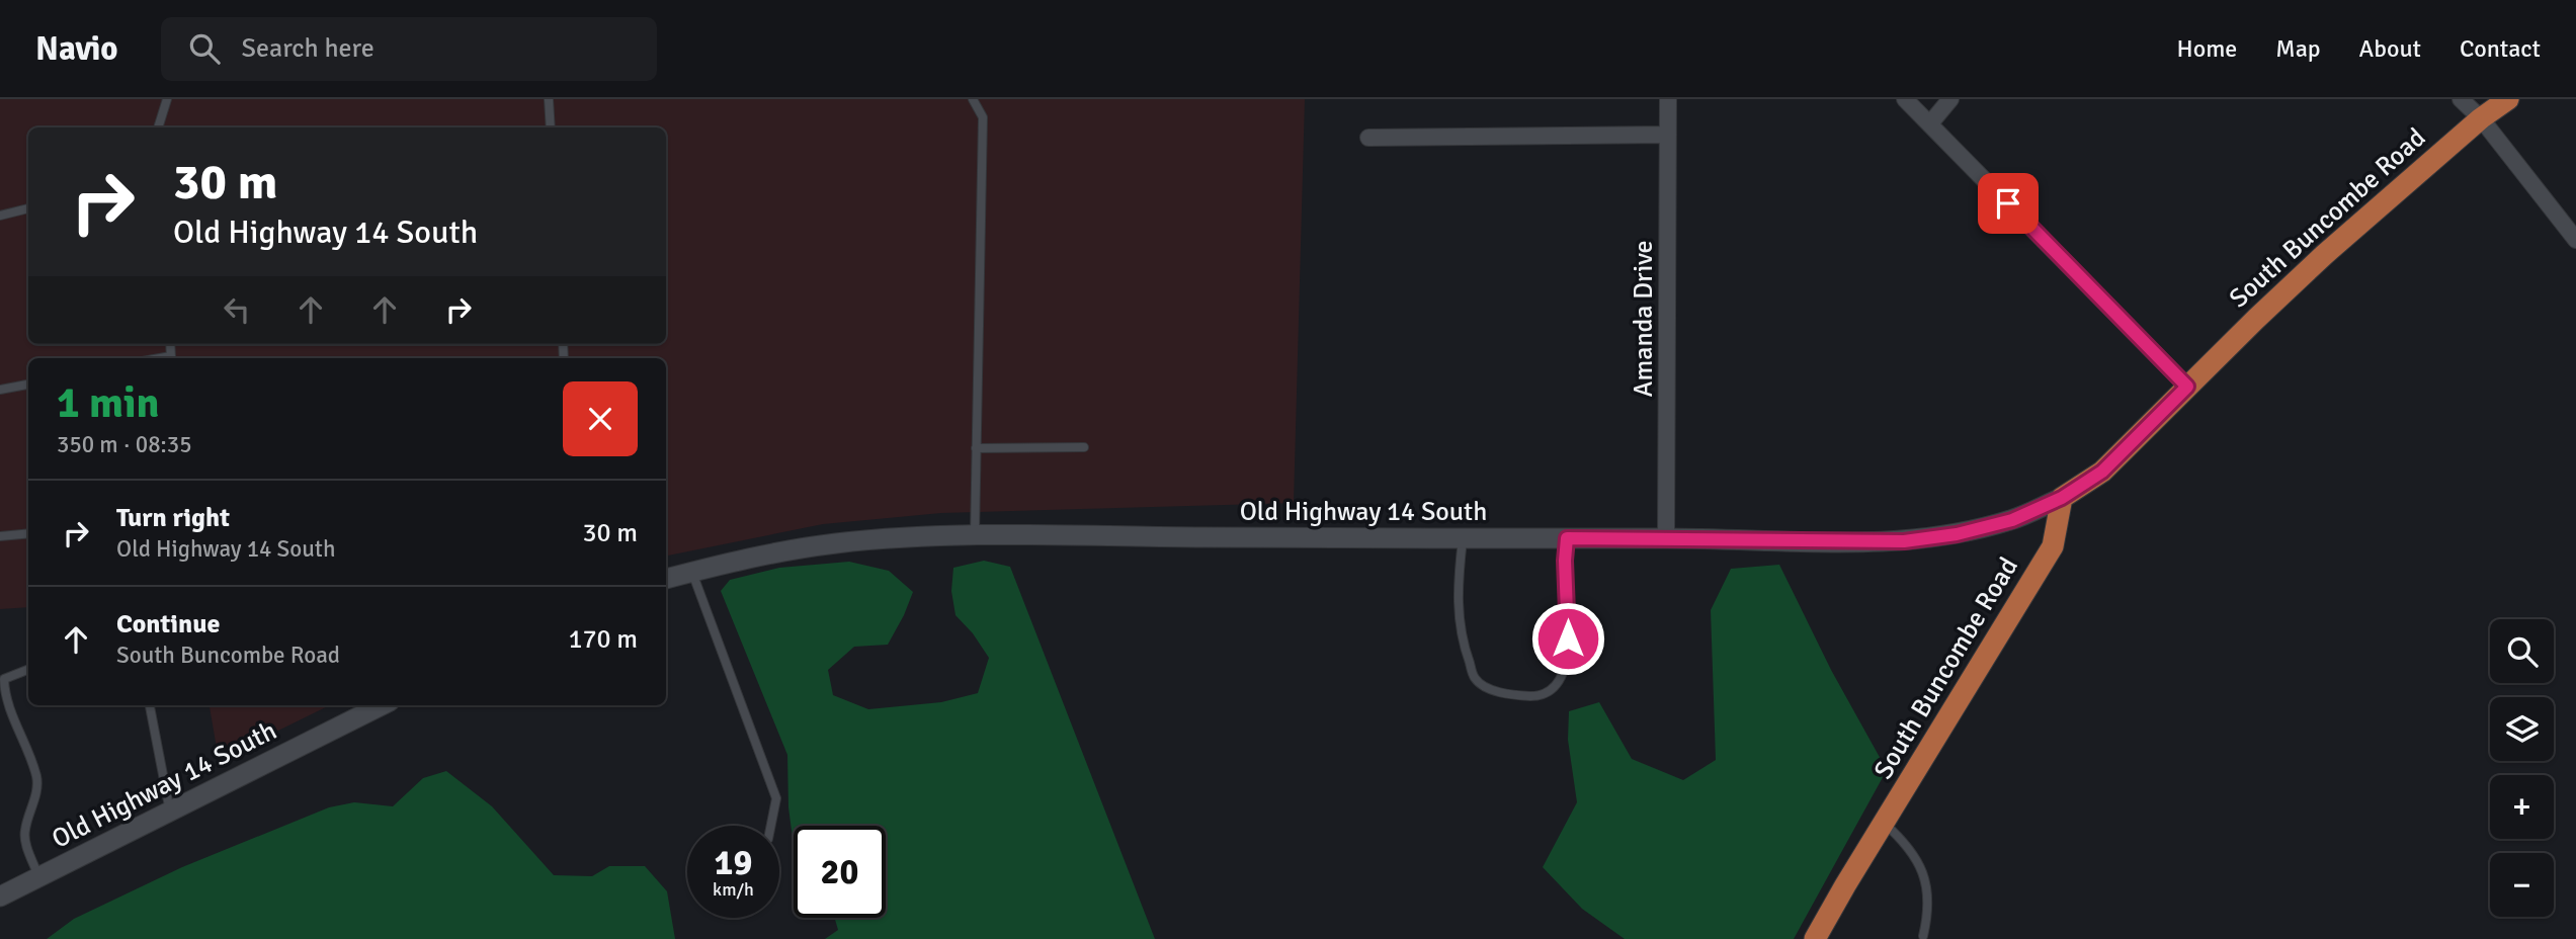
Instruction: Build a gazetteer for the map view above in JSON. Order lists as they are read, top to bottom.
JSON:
{
  "streets": {
    "main road": ["South Buncombe Road"],
    "street": ["Amanda Drive", "Old Highway 14 South"]
  },
  "crossings": [
    ["South Buncombe Road", "Old Highway 14 South"],
    ["Amanda Drive", "Old Highway 14 South"]
  ],
  "page": {
    "header": "Navio",
    "search": "Search here",
    "nav": [
      "Home",
      "Map",
      "About",
      "Contact"
    ],
    "turn": ["30 m", "Old Highway 14 South"],
    "heading": ["1 min", "350 m · 08:35"],
    "list": [
      {
        "name": "Turn right",
        "note": "Old Highway 14 South",
        "value": "30 m"
      },
      {
        "name": "Continue",
        "note": "South Buncombe Road",
        "value": "170 m"
      }
    ],
    "map_buttons": ["+", "−"],
    "speed": "19 km/h",
    "limit": "20"
  }
}
